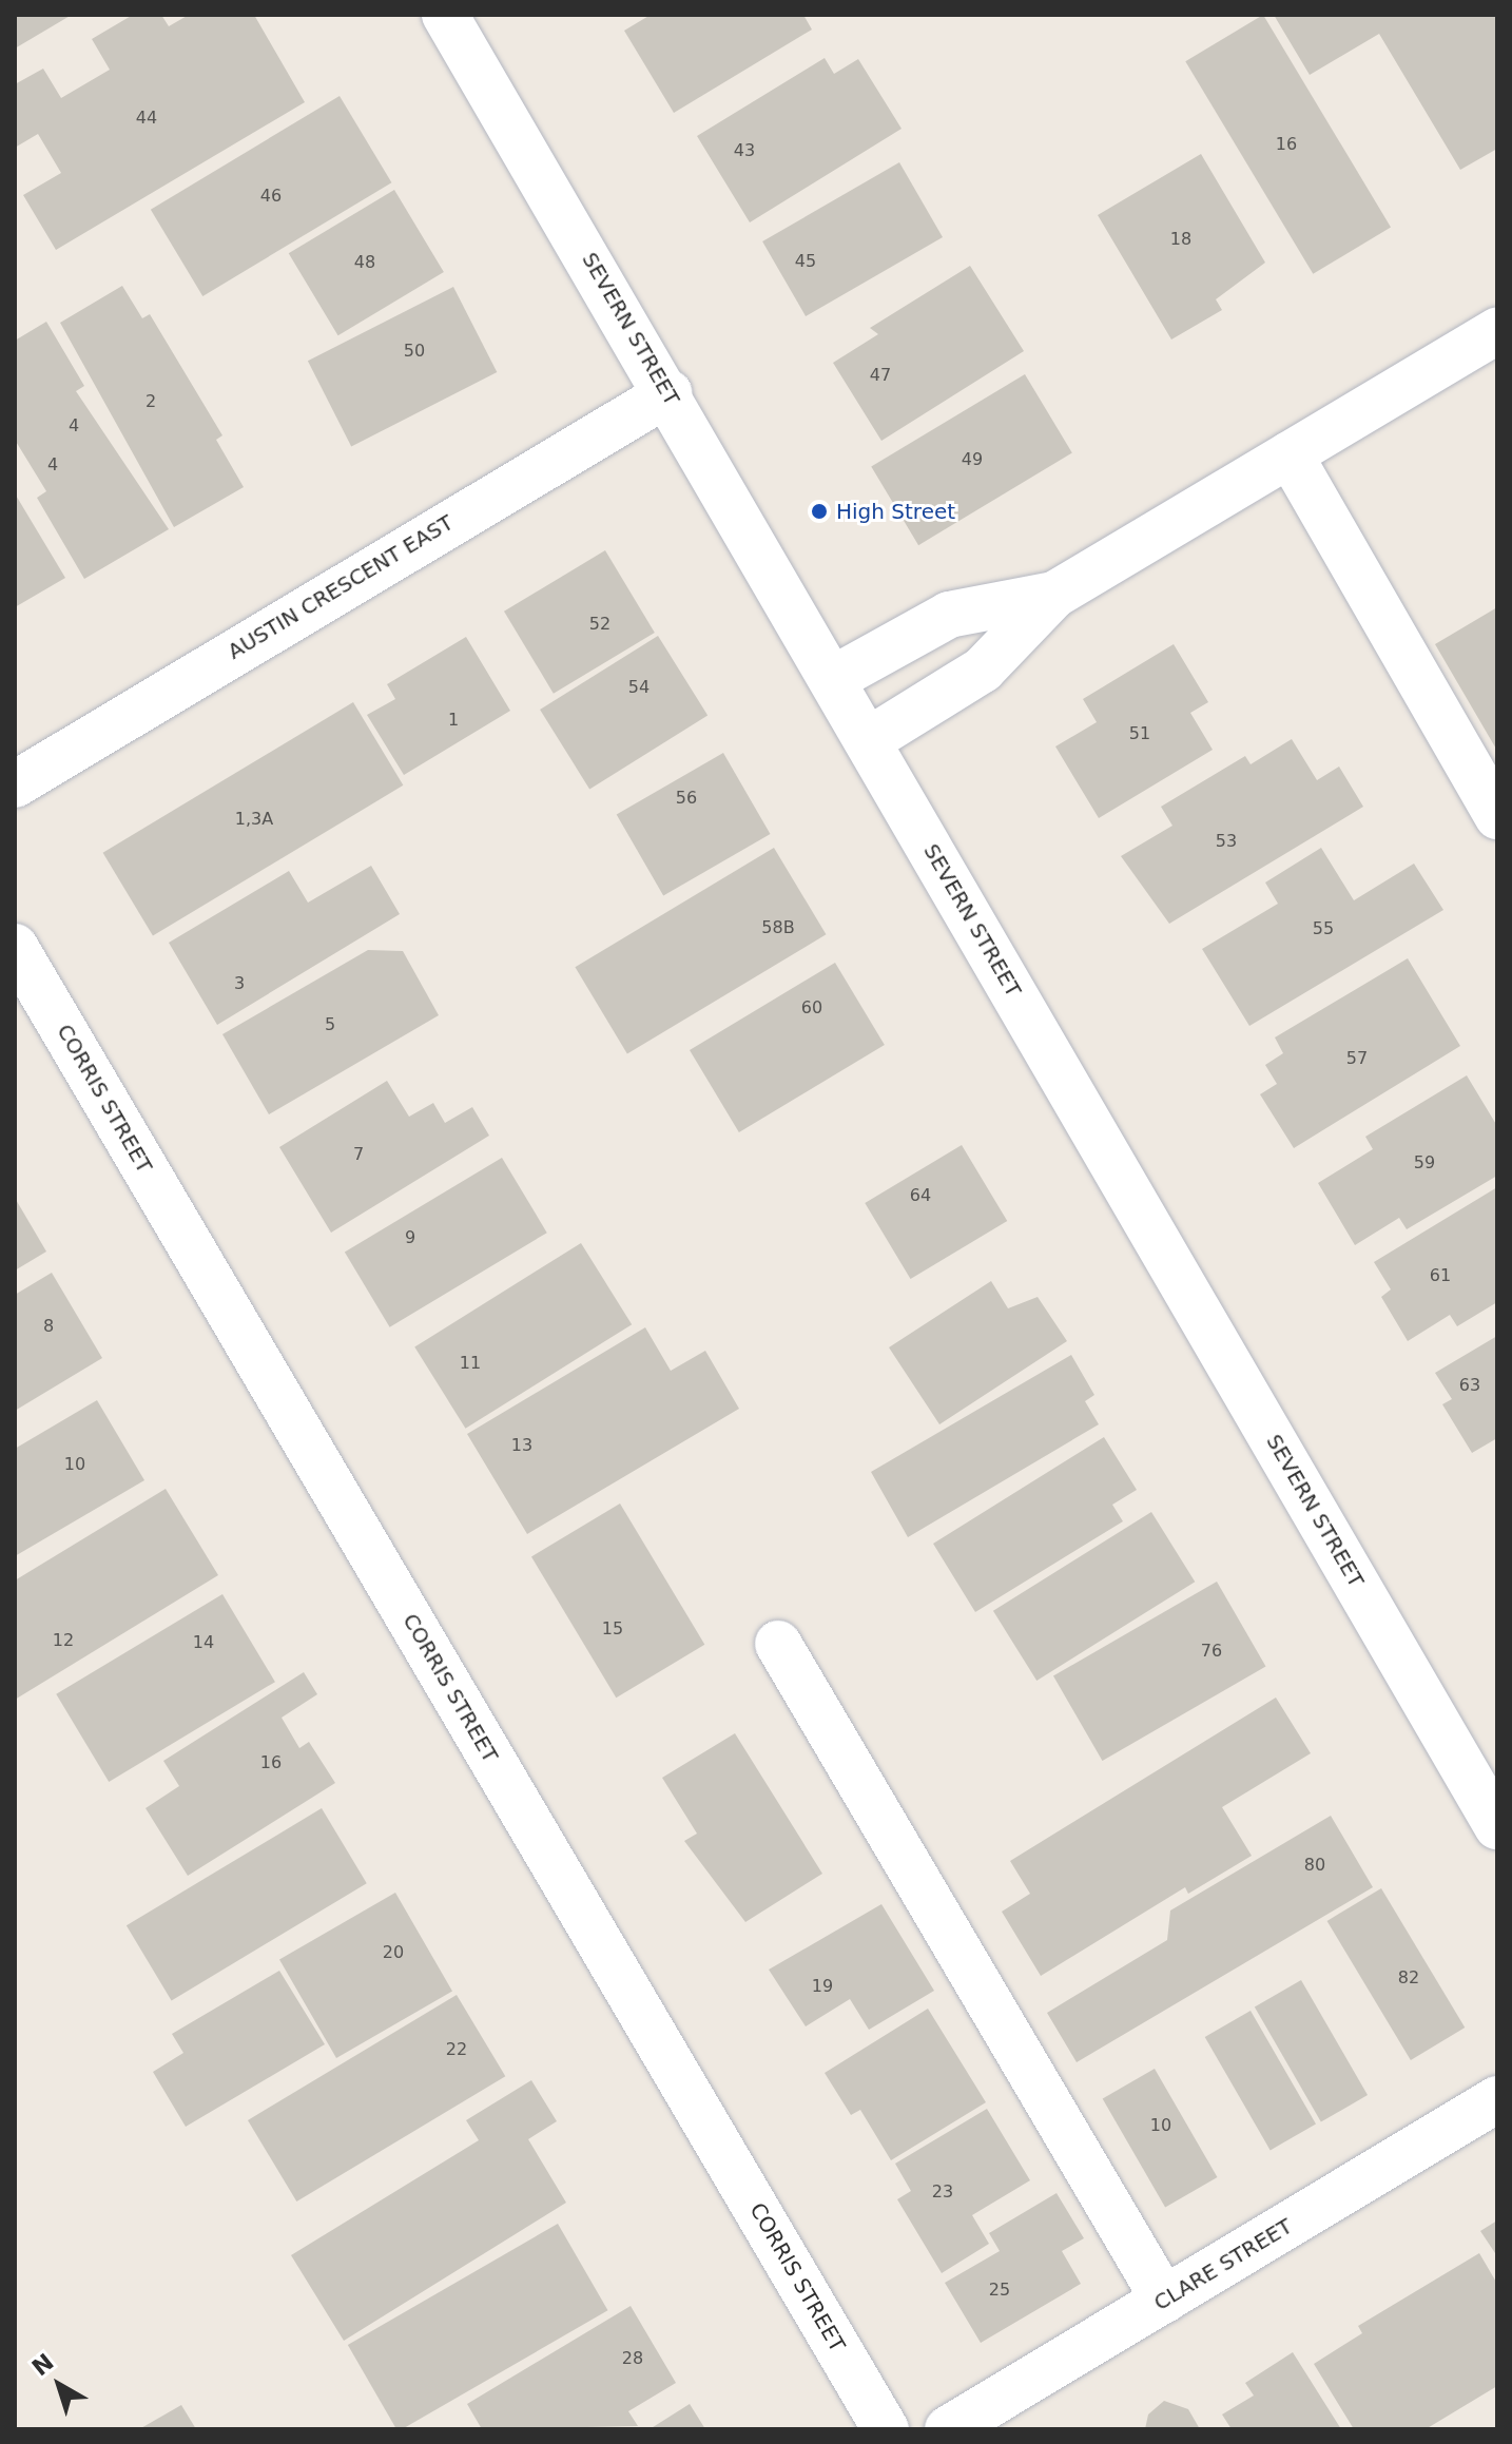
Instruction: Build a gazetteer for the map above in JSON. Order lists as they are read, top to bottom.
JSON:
{
  "streets": {
    "street": [
      "SEVERN STREET",
      "AUSTIN CRESCENT EAST",
      "CORRIS STREET",
      "CLARE STREET"
    ]
  },
  "crossings": [
    ["SEVERN STREET", "AUSTIN CRESCENT EAST"]
  ],
  "places": ["High Street"],
  "house_numbers": [
    "44",
    "16",
    "43",
    "46",
    "18",
    "45",
    "48",
    "50",
    "47",
    "2",
    "4",
    "49",
    "4",
    "52",
    "54",
    "1",
    "51",
    "56",
    "1,3A",
    "53",
    "58B",
    "55",
    "3",
    "60",
    "5",
    "57",
    "7",
    "59",
    "64",
    "9",
    "61",
    "8",
    "11",
    "63",
    "13",
    "10",
    "15",
    "12",
    "14",
    "76",
    "16",
    "80",
    "20",
    "82",
    "19",
    "22",
    "10",
    "23",
    "25",
    "28"
  ],
  "north": "top left"
}
